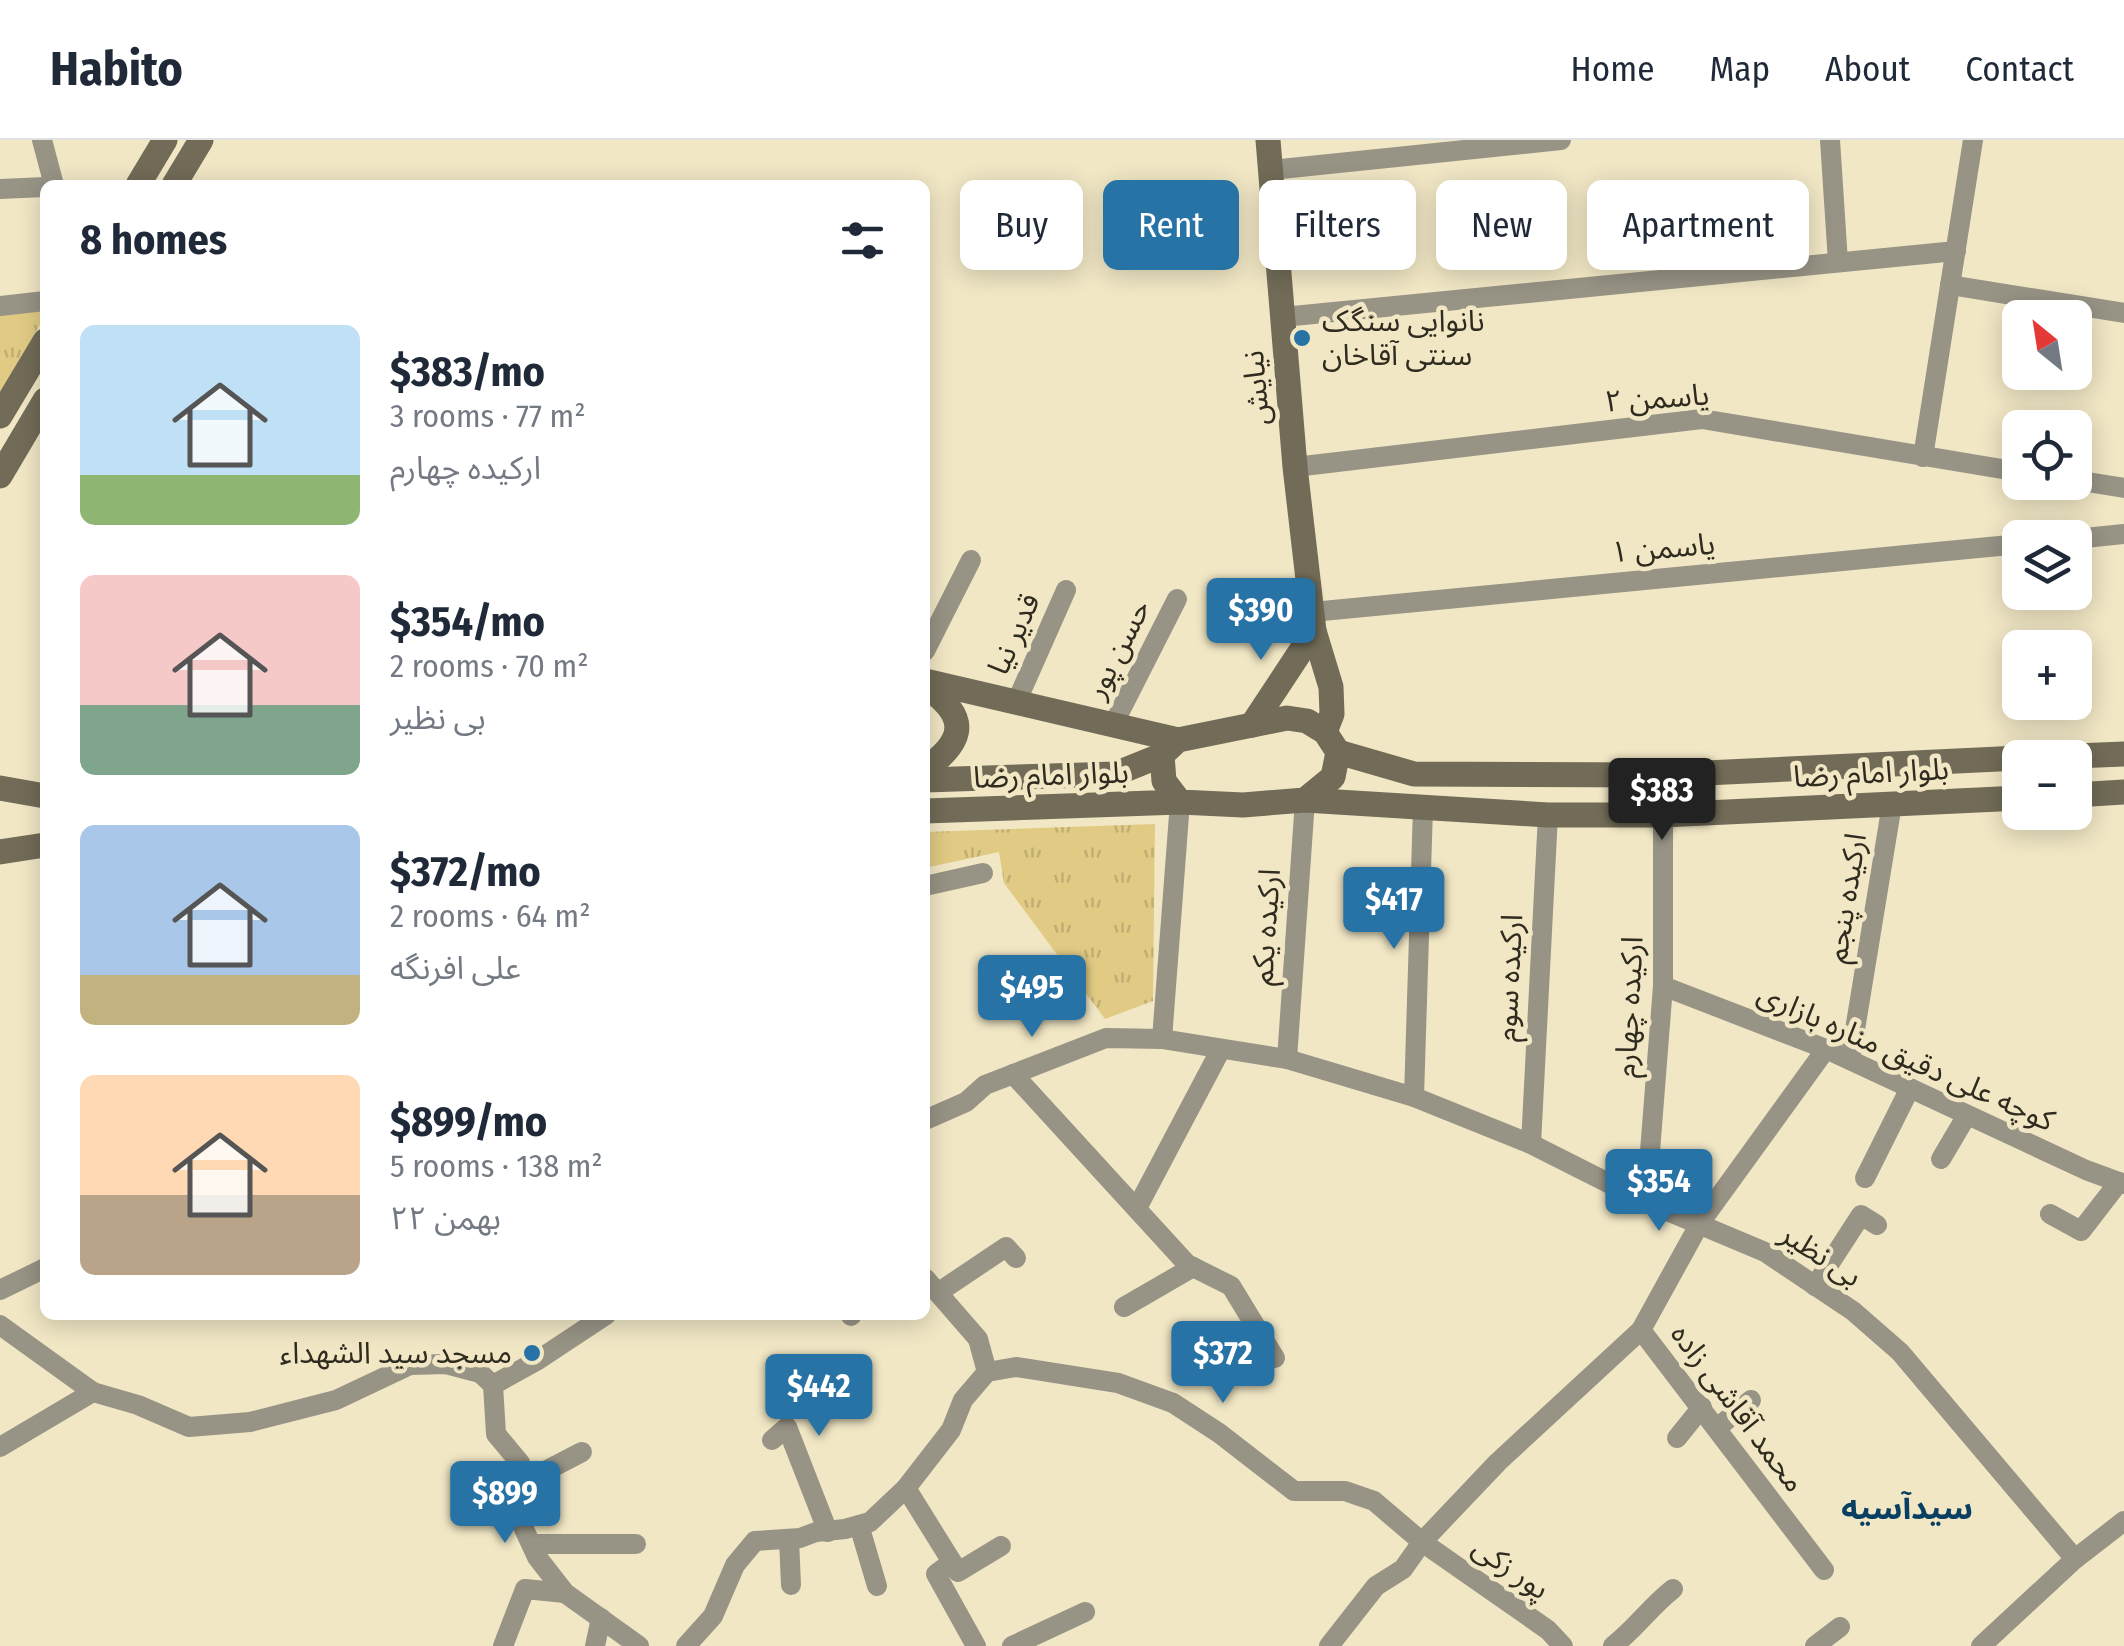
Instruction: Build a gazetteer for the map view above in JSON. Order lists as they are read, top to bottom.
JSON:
{
  "streets": {
    "main road": ["نیایش", "بلوار امام رضا"],
    "street": [
      "یاسمن ۲",
      "یاسمن ۱",
      "قدیر نیا",
      "حسن پور",
      "ارکیده پنجم",
      "ارکیده یکم",
      "ارکیده سوم",
      "ارکیده چهارم",
      "کوچه علی دقیق مناره بازاری",
      "بی نظیر",
      "محمد آقاشی زاده",
      "پور زکی"
    ]
  },
  "crossings": [
    ["نیایش", "یاسمن ۲"],
    ["نیایش", "یاسمن ۱"],
    ["نیایش", "بلوار امام رضا"],
    ["بلوار امام رضا", "ارکیده پنجم"],
    ["بلوار امام رضا", "ارکیده یکم"],
    ["بلوار امام رضا", "ارکیده سوم"],
    ["بلوار امام رضا", "ارکیده چهارم"],
    ["ارکیده پنجم", "کوچه علی دقیق مناره بازاری"],
    ["ارکیده یکم", "بی نظیر"],
    ["ارکیده سوم", "بی نظیر"],
    ["ارکیده چهارم", "کوچه علی دقیق مناره بازاری"],
    ["ارکیده چهارم", "بی نظیر"]
  ],
  "districts": ["سیدآسیه"],
  "places": ["نانوایی سنگک سنتی آقاخان", "مسجد سید الشهداء"],
  "north": "top left",
  "page": {
    "header": "Habito",
    "nav": [
      "Home",
      "Map",
      "About",
      "Contact"
    ],
    "chip": [
      "Buy",
      "Rent",
      "Filters",
      "New",
      "Apartment"
    ],
    "heading": "8 homes",
    "map_buttons": ["+", "−"],
    "list": [
      {
        "name": "$383/mo",
        "note": "3 rooms · 77 m² · ارکیده چهارم"
      },
      {
        "name": "$354/mo",
        "note": "2 rooms · 70 m² · بی نظیر"
      },
      {
        "name": "$372/mo",
        "note": "2 rooms · 64 m² · علی افرنگه"
      },
      {
        "name": "$899/mo",
        "note": "5 rooms · 138 m² · ۲۲ بهمن"
      }
    ],
    "price": [
      "$390",
      "$383",
      "$417",
      "$495",
      "$354",
      "$372",
      "$442",
      "$899"
    ]
  }
}
